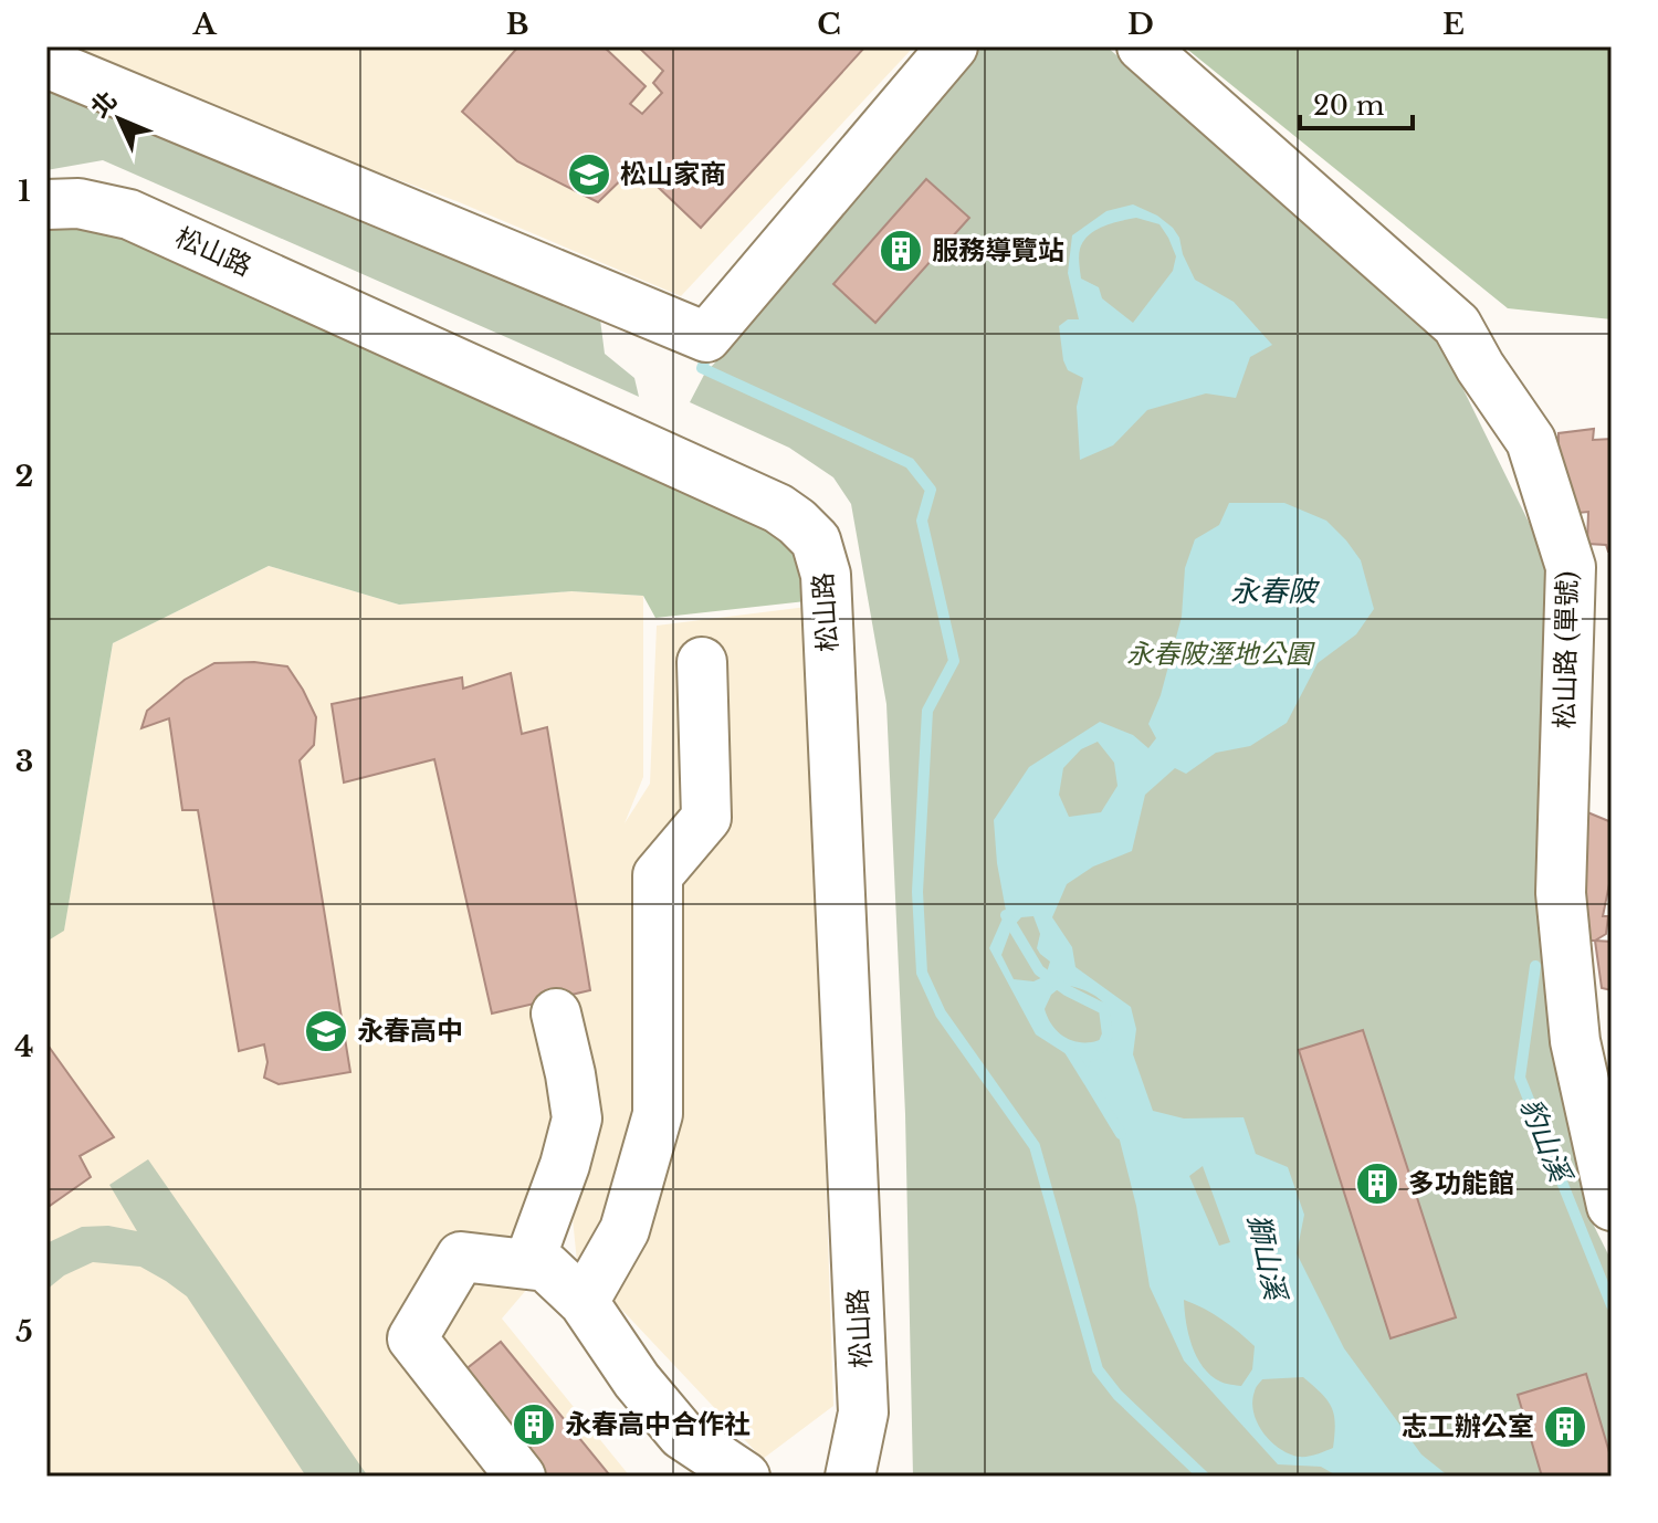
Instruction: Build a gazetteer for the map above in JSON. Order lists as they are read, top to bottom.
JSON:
{
  "streets": {
    "street": ["松山路", "松山路 (單號)"]
  },
  "water": ["永春陂", "豹山溪", "獅山溪"],
  "parks": ["永春陂溼地公園"],
  "places": {
    "school or university": ["松山家商", "永春高中"],
    "building": [
      "服務導覽站",
      "多功能館",
      "永春高中合作社",
      "志工辦公室"
    ]
  },
  "scale_bar": "20 m",
  "north": "top left",
  "grid": {
    "columns": [
      "A",
      "B",
      "C",
      "D",
      "E"
    ],
    "rows": [
      "1",
      "2",
      "3",
      "4",
      "5"
    ]
  }
}
